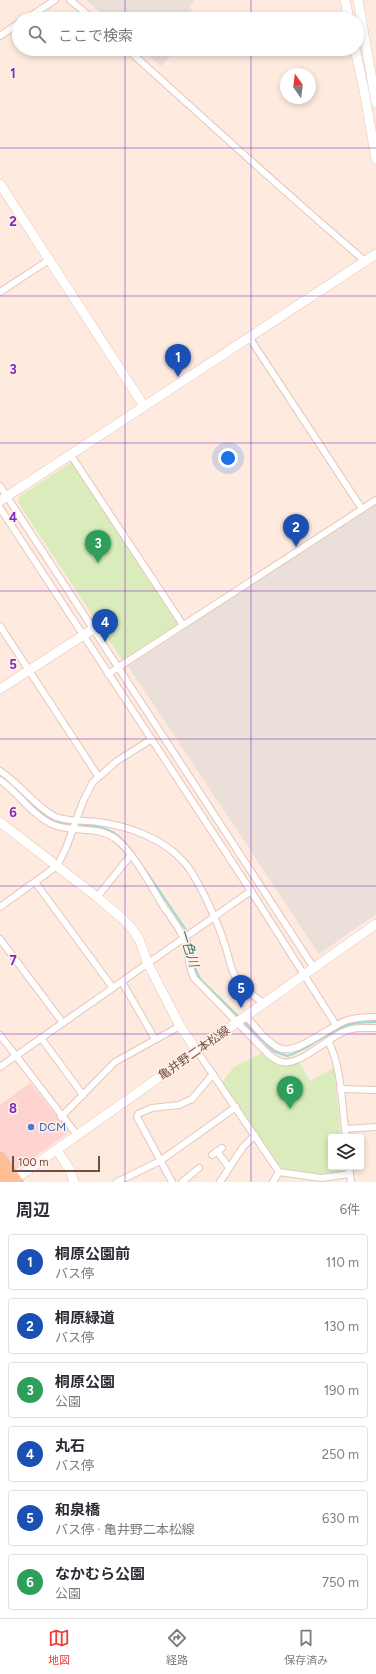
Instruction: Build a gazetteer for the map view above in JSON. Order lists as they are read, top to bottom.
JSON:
{
  "streets": {
    "street": ["亀井野二本松線"]
  },
  "water": ["一色川"],
  "places": ["DCM"],
  "scale_bar": "100 m",
  "north": "top",
  "page": {
    "search": "ここで検索",
    "pins": [
      "1",
      "2",
      "3",
      "4",
      "5",
      "6"
    ],
    "scale": "100 m",
    "heading": ["周辺", "6件"],
    "list": [
      {
        "mark": "1",
        "name": "桐原公園前",
        "note": "バス停",
        "value": "110 m"
      },
      {
        "mark": "2",
        "name": "桐原緑道",
        "note": "バス停",
        "value": "130 m"
      },
      {
        "mark": "3",
        "name": "桐原公園",
        "note": "公園",
        "value": "190 m"
      },
      {
        "mark": "4",
        "name": "丸石",
        "note": "バス停",
        "value": "250 m"
      },
      {
        "mark": "5",
        "name": "和泉橋",
        "note": "バス停 · 亀井野二本松線",
        "value": "630 m"
      },
      {
        "mark": "6",
        "name": "なかむら公園",
        "note": "公園",
        "value": "750 m"
      }
    ],
    "nav": ["地図", "経路", "保存済み"]
  },
  "grid": {
    "rows": [
      "1",
      "2",
      "3",
      "4",
      "5",
      "6",
      "7",
      "8"
    ]
  }
}
